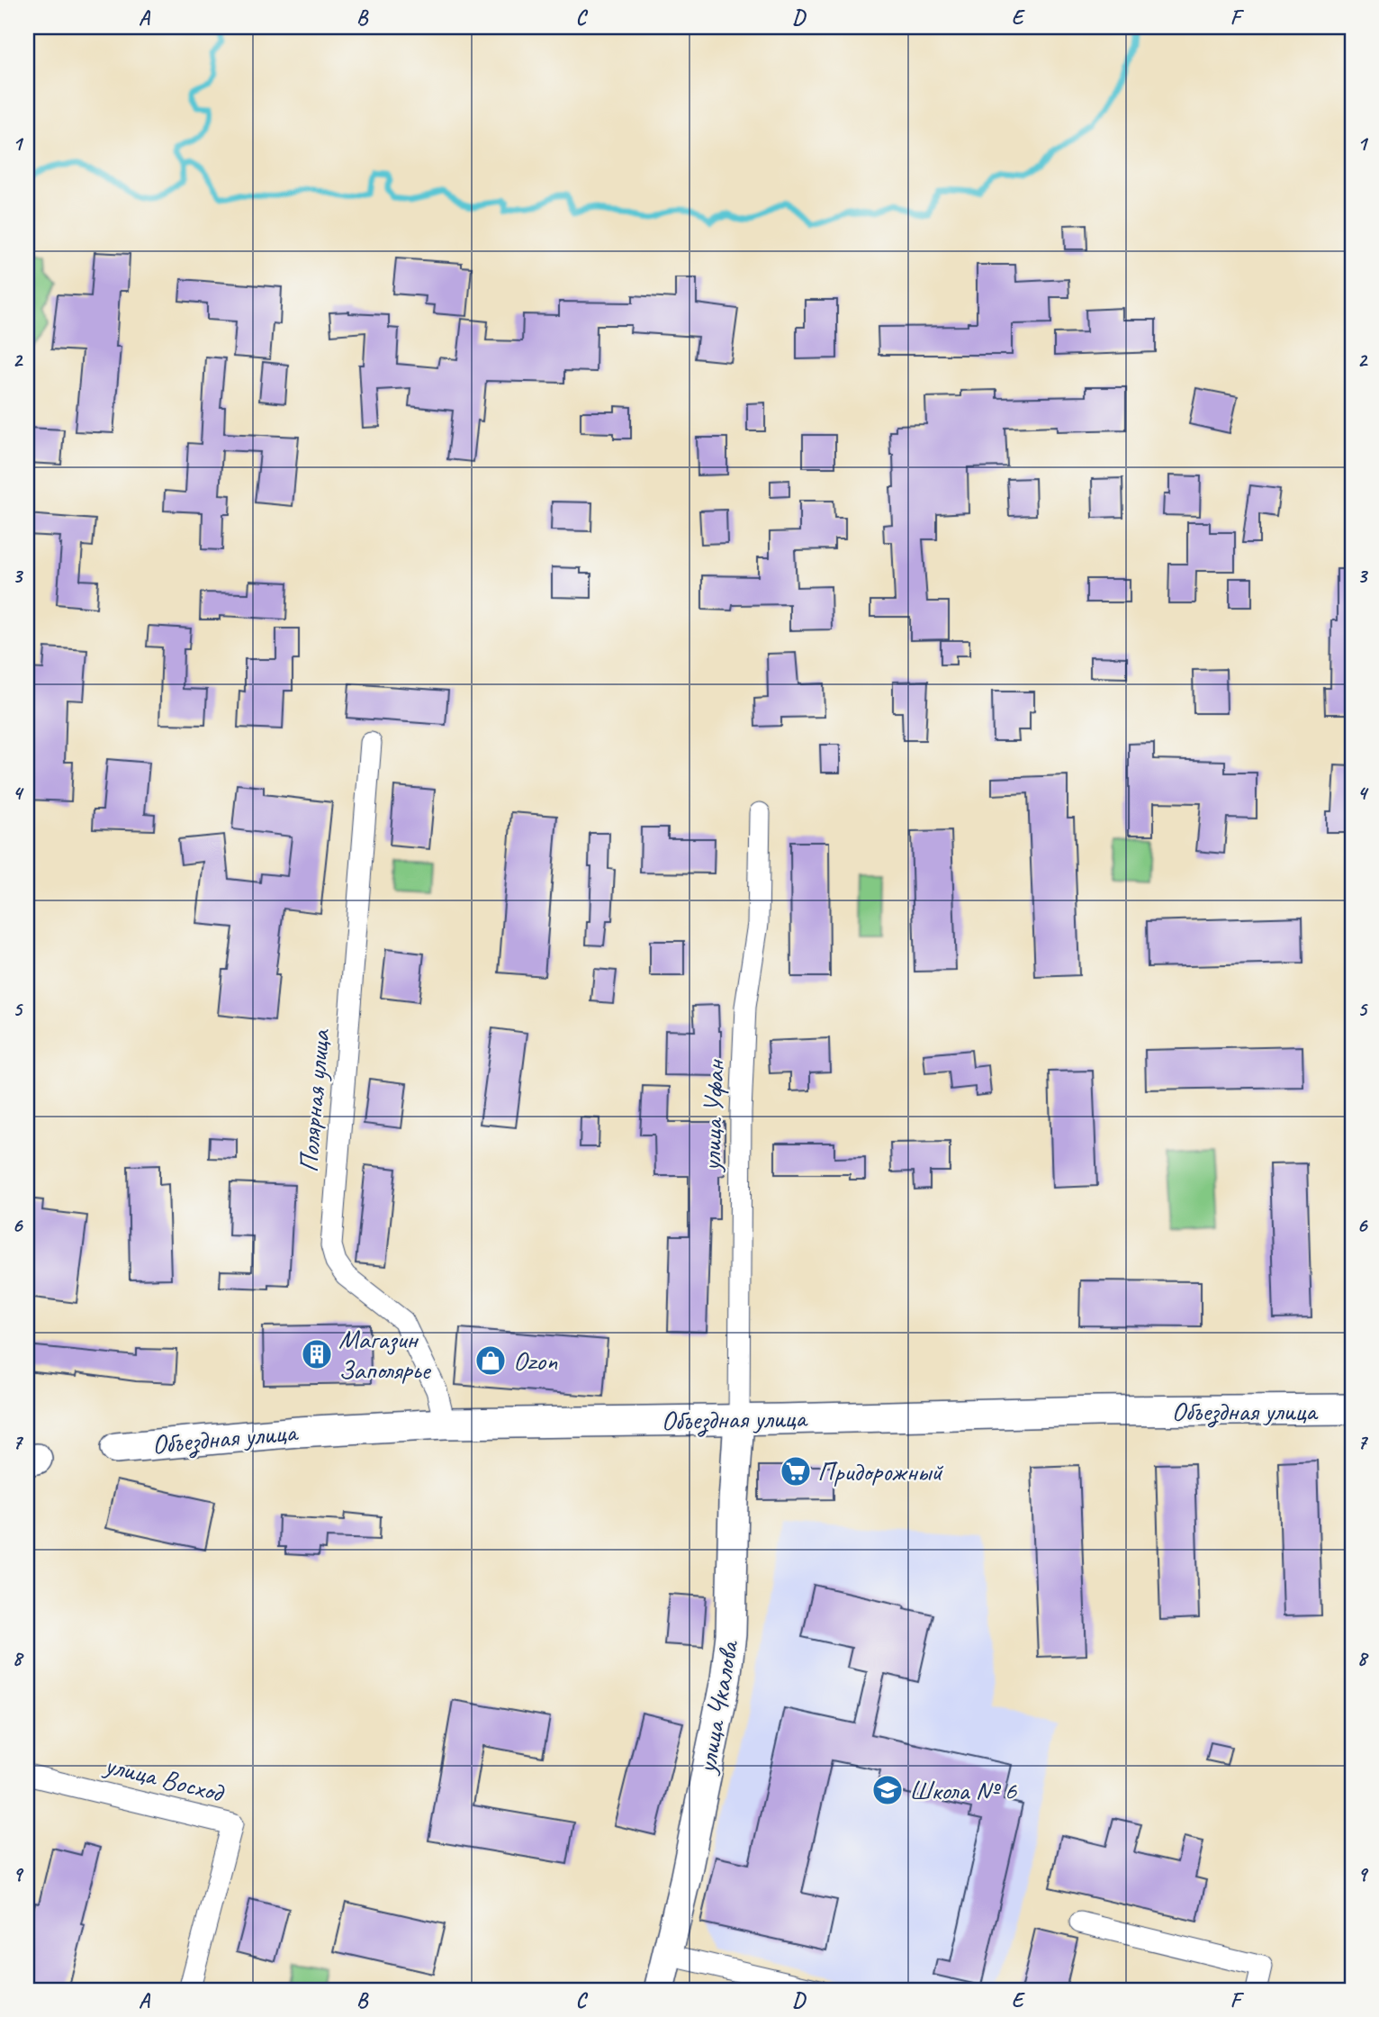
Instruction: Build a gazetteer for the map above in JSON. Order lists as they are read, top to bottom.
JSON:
{
  "streets": {
    "main road": ["Объездная улица", "улица Чкалова"],
    "street": ["Полярная улица", "улица Уфан", "улица Восход"]
  },
  "crossings": [
    ["Полярная улица", "Объездная улица"],
    ["улица Уфан", "Объездная улица"],
    ["улица Уфан", "улица Чкалова"],
    ["Объездная улица", "улица Чкалова"]
  ],
  "places": {
    "building": ["Магазин Заполярье"],
    "shop": ["Ozon"],
    "supermarket": ["Придорожный"],
    "school or university": ["Школа № 6"]
  },
  "grid": {
    "columns": [
      "A",
      "B",
      "C",
      "D",
      "E",
      "F"
    ],
    "rows": [
      "1",
      "2",
      "3",
      "4",
      "5",
      "6",
      "7",
      "8",
      "9"
    ]
  }
}
